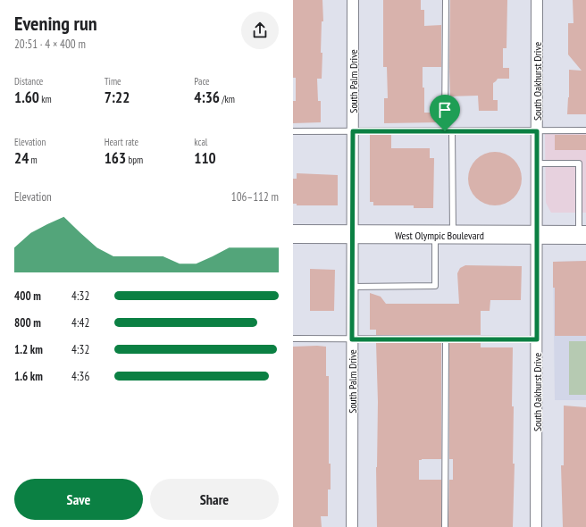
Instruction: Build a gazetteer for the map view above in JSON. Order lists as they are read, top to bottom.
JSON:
{
  "streets": {
    "main road": ["West Olympic Boulevard"],
    "street": ["South Palm Drive", "South Oakhurst Drive"]
  },
  "crossings": [
    ["South Palm Drive", "West Olympic Boulevard"],
    ["South Oakhurst Drive", "West Olympic Boulevard"]
  ],
  "page": {
    "heading": ["Evening run", "20:51 · 4 × 400 m"],
    "stats": [
      ["Distance", "1.60 km"],
      ["Time", "7:22"],
      ["Pace", "4:36 /km"],
      ["Elevation", "24 m"],
      ["Heart rate", "163 bpm"],
      ["kcal", "110"]
    ],
    "chart": ["Elevation", "106–112 m"],
    "list": [
      {
        "name": "400 m",
        "note": "4:32"
      },
      {
        "name": "800 m",
        "note": "4:42"
      },
      {
        "name": "1.2 km",
        "note": "4:32"
      },
      {
        "name": "1.6 km",
        "note": "4:36"
      }
    ],
    "buttons": ["Save", "Share"]
  }
}
